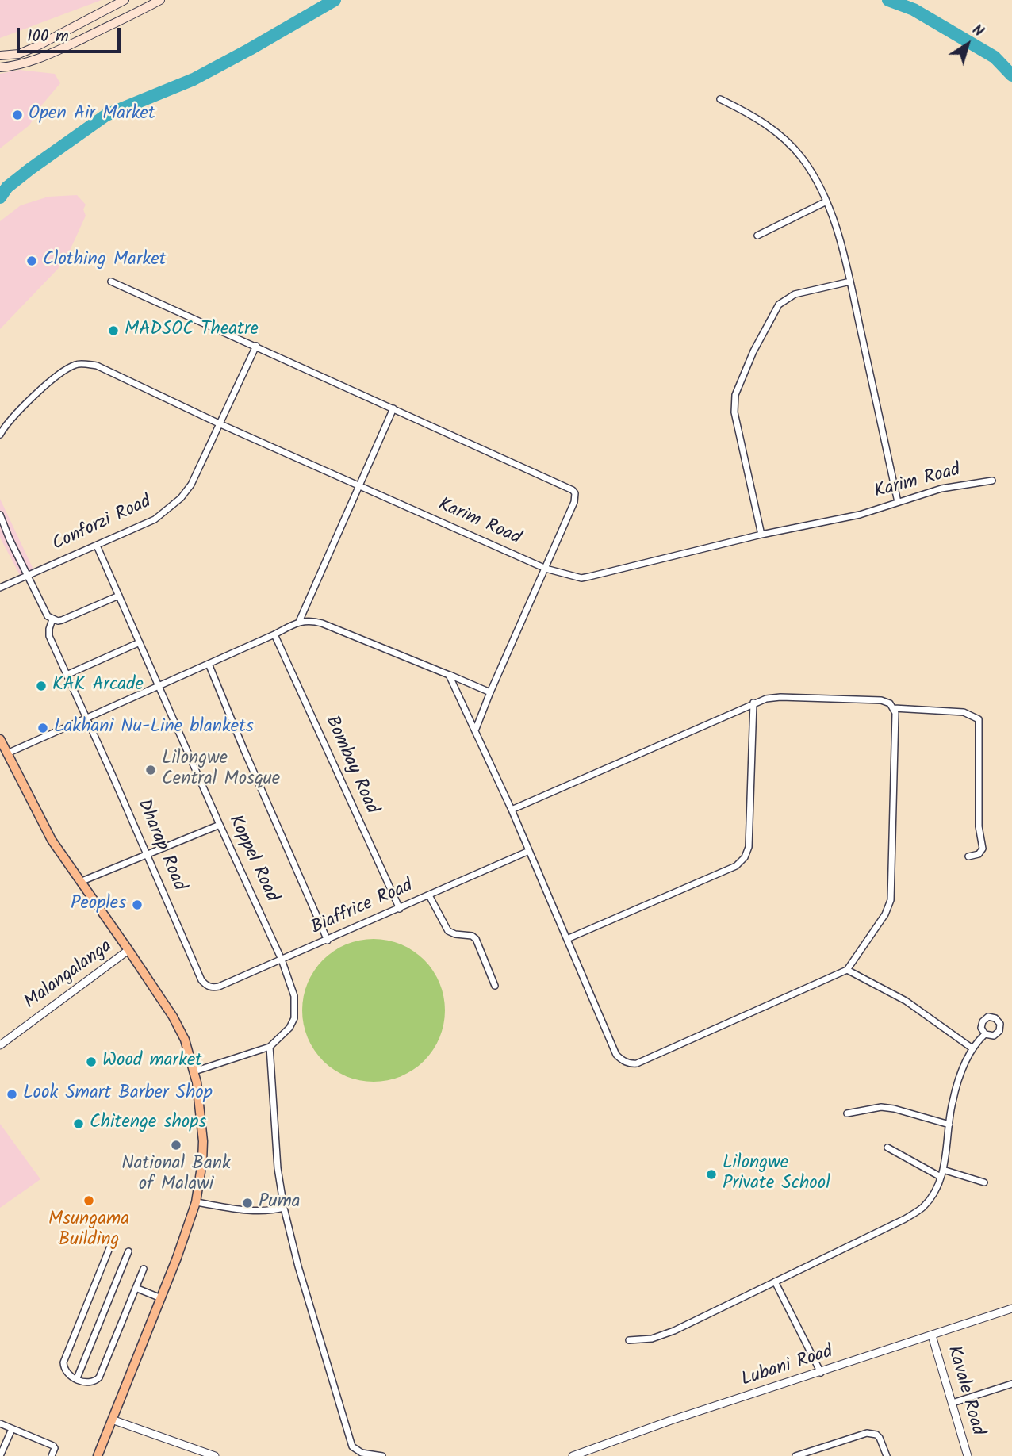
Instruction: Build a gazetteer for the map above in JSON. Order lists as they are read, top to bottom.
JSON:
{
  "streets": {
    "street": [
      "Karim Road",
      "Conforzi Road",
      "Bombay Road",
      "Dharap Road",
      "Koppel Road",
      "Biaffrice Road",
      "Malangalanga",
      "Lubani Road",
      "Kavale Road"
    ]
  },
  "crossings": [
    ["Karim Road", "Conforzi Road"],
    ["Conforzi Road", "Koppel Road"],
    ["Bombay Road", "Biaffrice Road"],
    ["Dharap Road", "Biaffrice Road"],
    ["Koppel Road", "Biaffrice Road"],
    ["Lubani Road", "Kavale Road"]
  ],
  "places": [
    "Open Air Market",
    "Clothing Market",
    "MADSOC Theatre",
    "KAK Arcade",
    "Lakhani Nu-Line blankets",
    "Lilongwe Central Mosque",
    "Peoples",
    "Wood market",
    "Look Smart Barber Shop",
    "Chitenge shops",
    "National Bank of Malawi",
    "Lilongwe Private School",
    "Msungama Building",
    "Puma"
  ],
  "scale_bar": "100 m",
  "north": "top right"
}
